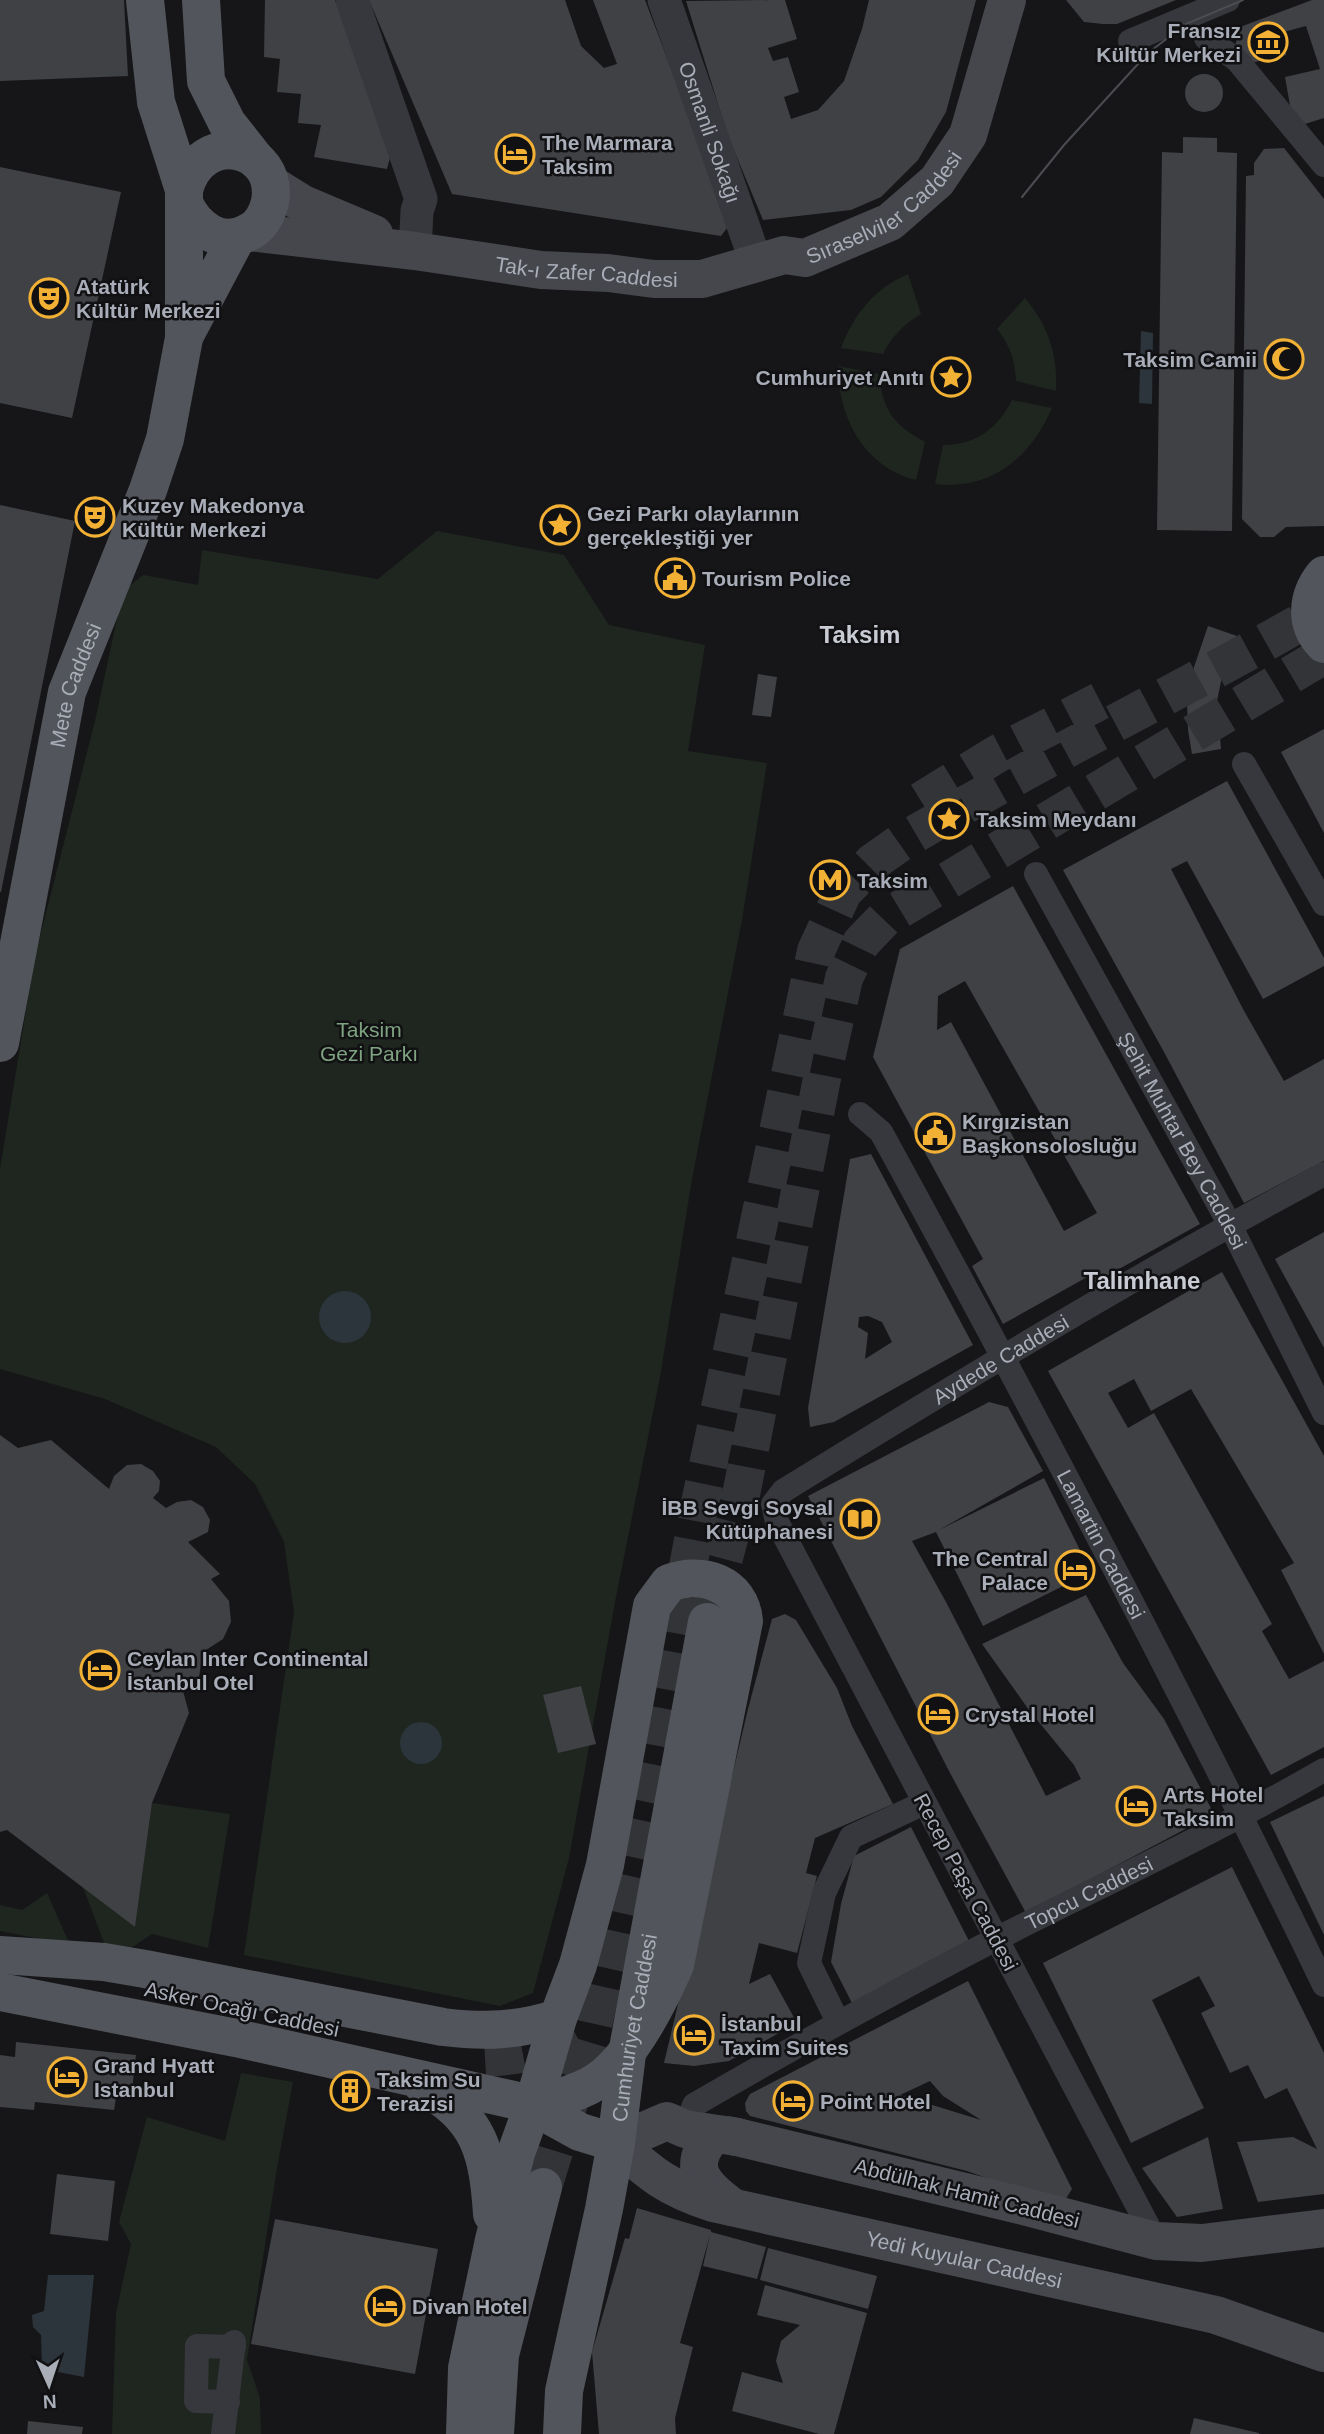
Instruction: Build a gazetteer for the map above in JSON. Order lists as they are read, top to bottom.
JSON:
{
  "streets": {
    "main road": [
      "Sıraselviler Caddesi",
      "Tak-ı Zafer Caddesi",
      "Mete Caddesi",
      "Asker Ocağı Caddesi",
      "Cumhuriyet Caddesi",
      "Abdülhak Hamit Caddesi",
      "Yedi Kuyular Caddesi"
    ],
    "street": [
      "Osmanli Sokağı",
      "Şehit Muhtar Bey Caddesi",
      "Aydede Caddesi",
      "Lamartin Caddesi",
      "Recep Paşa Caddesi",
      "Topcu Caddesi"
    ]
  },
  "crossings": [
    ["Osmanli Sokağı", "Sıraselviler Caddesi"],
    ["Osmanli Sokağı", "Tak-ı Zafer Caddesi"],
    ["Sıraselviler Caddesi", "Tak-ı Zafer Caddesi"],
    ["Şehit Muhtar Bey Caddesi", "Aydede Caddesi"],
    ["Aydede Caddesi", "Lamartin Caddesi"],
    ["Aydede Caddesi", "Recep Paşa Caddesi"],
    ["Lamartin Caddesi", "Topcu Caddesi"],
    ["Recep Paşa Caddesi", "Topcu Caddesi"],
    ["Recep Paşa Caddesi", "Abdülhak Hamit Caddesi"],
    ["Topcu Caddesi", "Abdülhak Hamit Caddesi"],
    ["Cumhuriyet Caddesi", "Abdülhak Hamit Caddesi"],
    ["Cumhuriyet Caddesi", "Yedi Kuyular Caddesi"],
    ["Abdülhak Hamit Caddesi", "Yedi Kuyular Caddesi"]
  ],
  "districts": ["Taksim", "Talimhane"],
  "parks": ["Taksim Gezi Parkı"],
  "places": {
    "museum": ["Fransız Kültür Merkezi"],
    "hotel": [
      "The Marmara Taksim",
      "The Central Palace",
      "Ceylan Inter Continental İstanbul Otel",
      "Crystal Hotel",
      "Arts Hotel Taksim",
      "İstanbul Taxim Suites",
      "Grand Hyatt Istanbul",
      "Point Hotel",
      "Divan Hotel"
    ],
    "theatre": ["Atatürk Kültür Merkezi", "Kuzey Makedonya Kültür Merkezi"],
    "mosque": ["Taksim Camii"],
    "place": ["Cumhuriyet Anıtı", "Gezi Parkı olaylarının gerçekleştiği yer", "Taksim Meydanı"],
    "public building": ["Tourism Police", "Kırgızistan Başkonsolosluğu"],
    "metro station": ["Taksim"],
    "library": ["İBB Sevgi Soysal Kütüphanesi"],
    "building": ["Taksim Su Terazisi"]
  },
  "north": "bottom"
}
